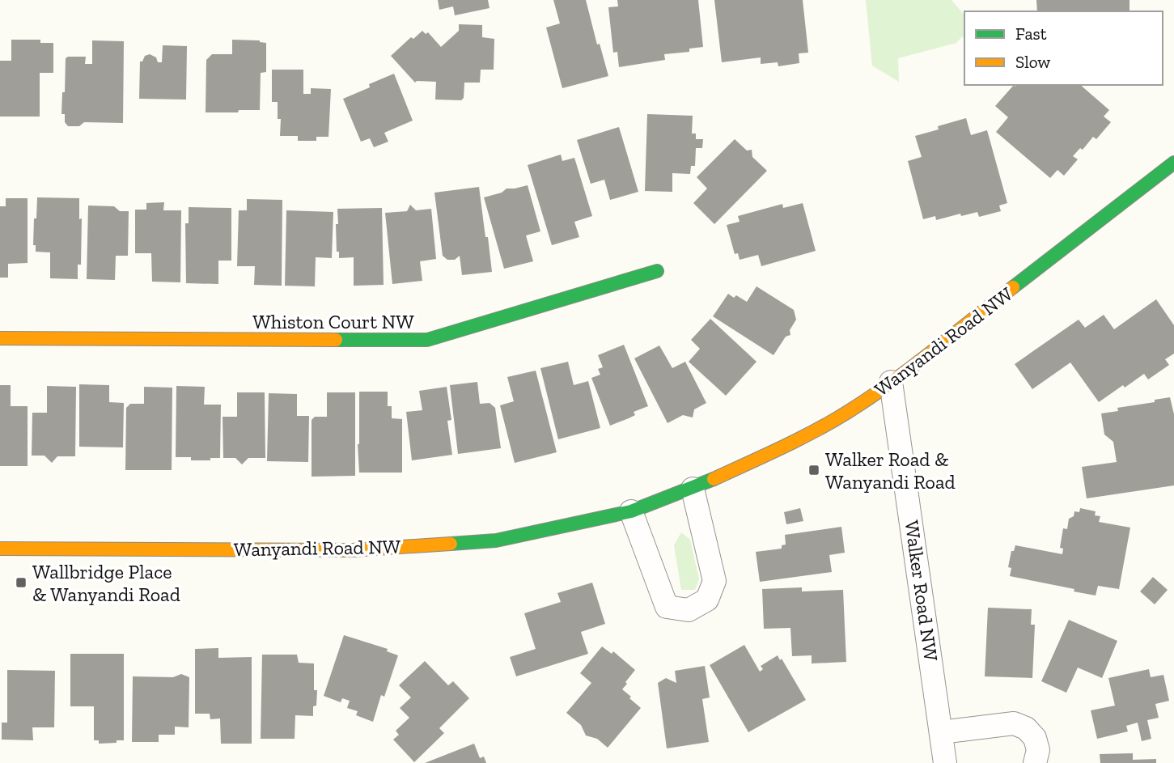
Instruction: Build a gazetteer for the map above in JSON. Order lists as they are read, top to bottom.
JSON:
{
  "streets": {
    "street": ["Whiston Court NW", "Wanyandi Road NW", "Walker Road NW"]
  },
  "crossings": [
    ["Wanyandi Road NW", "Walker Road NW"]
  ],
  "places": {
    "transit": ["Walker Road & Wanyandi Road", "Wallbridge Place & Wanyandi Road"]
  },
  "legend": ["Fast", "Slow"]
}
